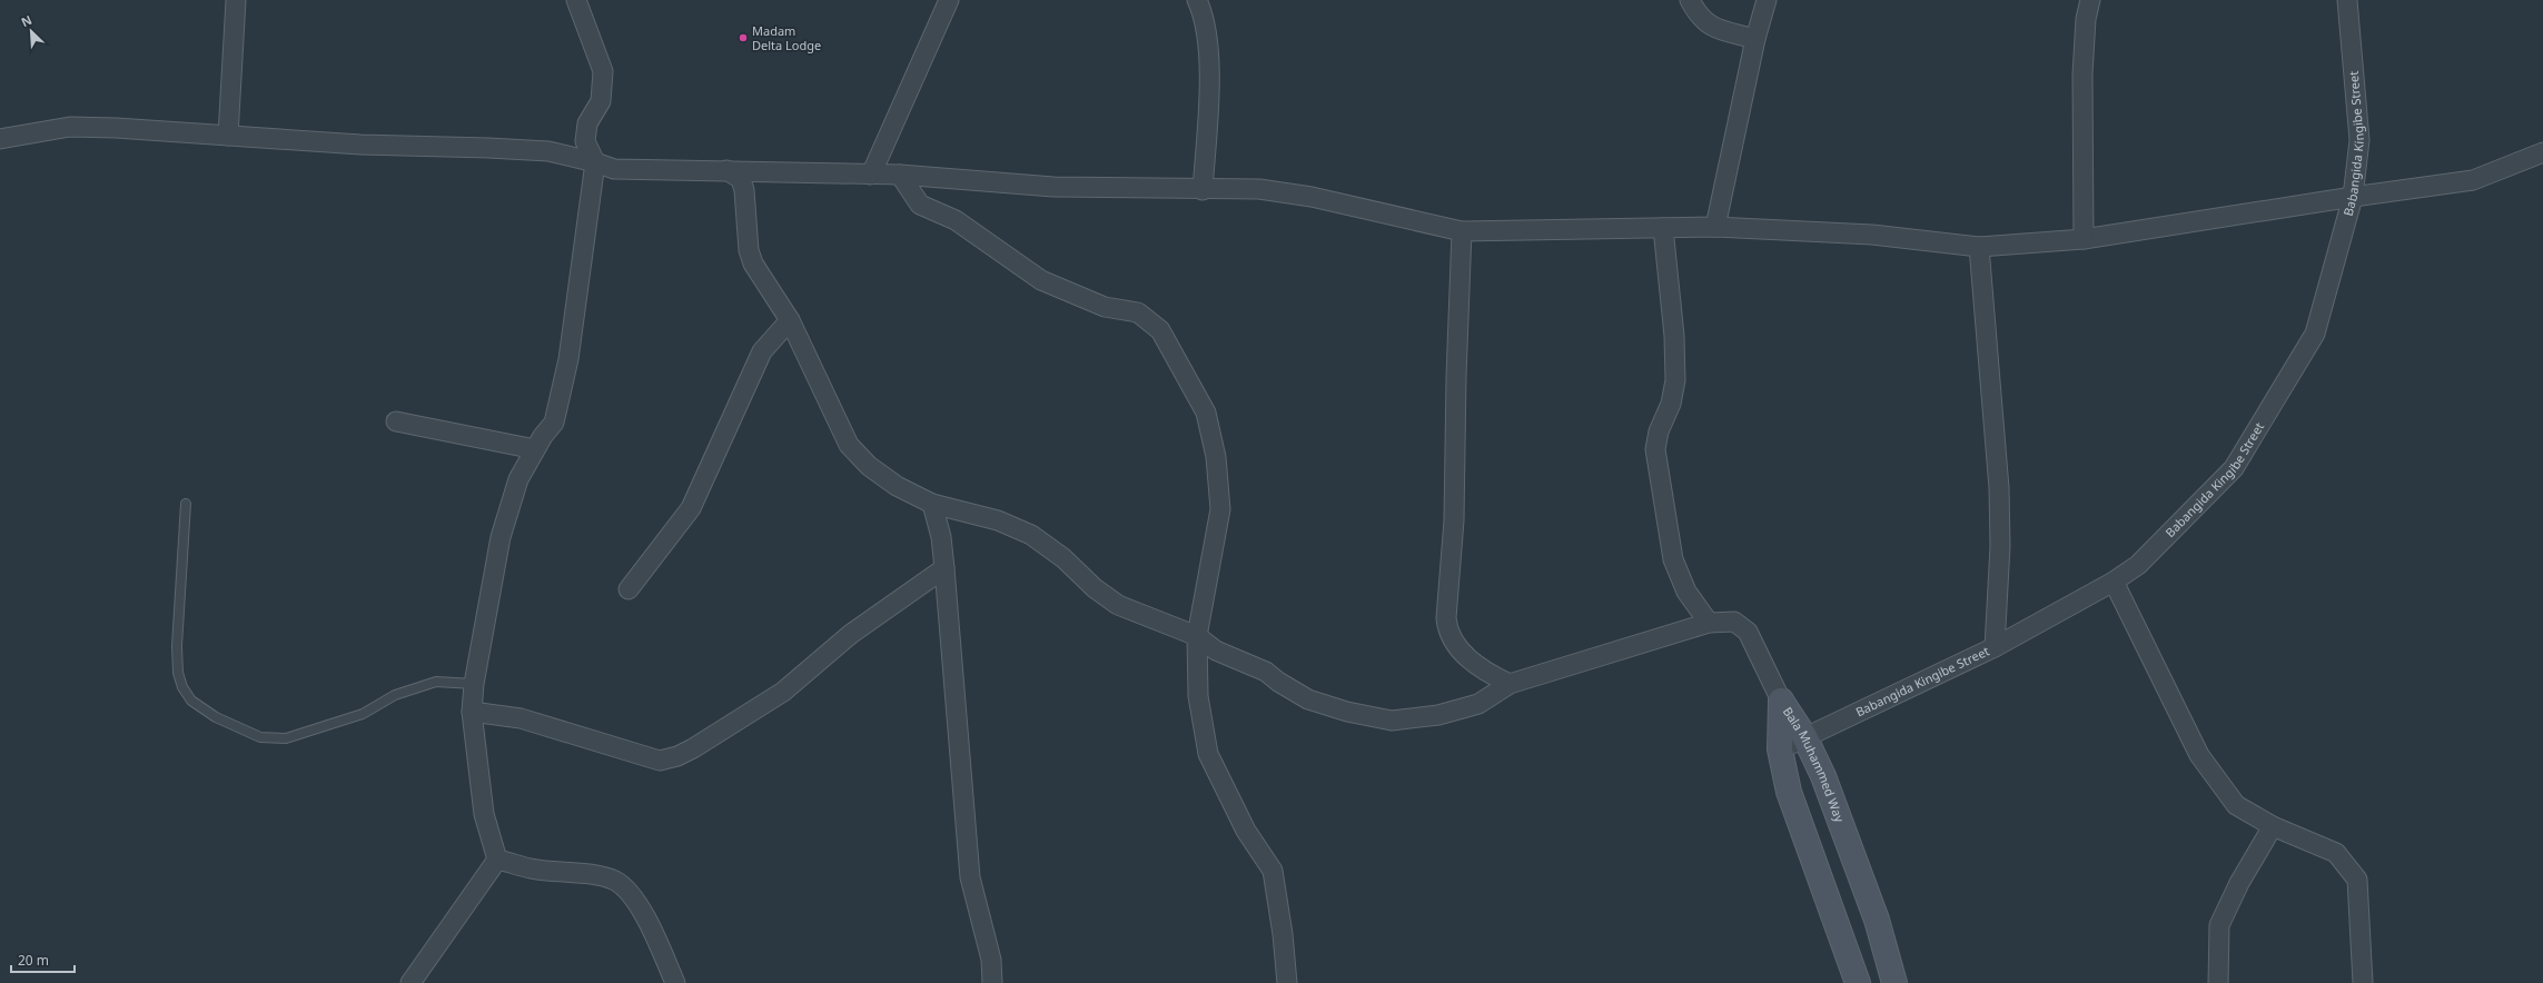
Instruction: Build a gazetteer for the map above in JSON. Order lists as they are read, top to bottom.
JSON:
{
  "streets": {
    "street": ["Babangida Kingibe Street", "Bala Muhammed Way"]
  },
  "crossings": [
    ["Babangida Kingibe Street", "Bala Muhammed Way"]
  ],
  "places": ["Madam Delta Lodge"],
  "scale_bar": "20 m",
  "north": "top left"
}
